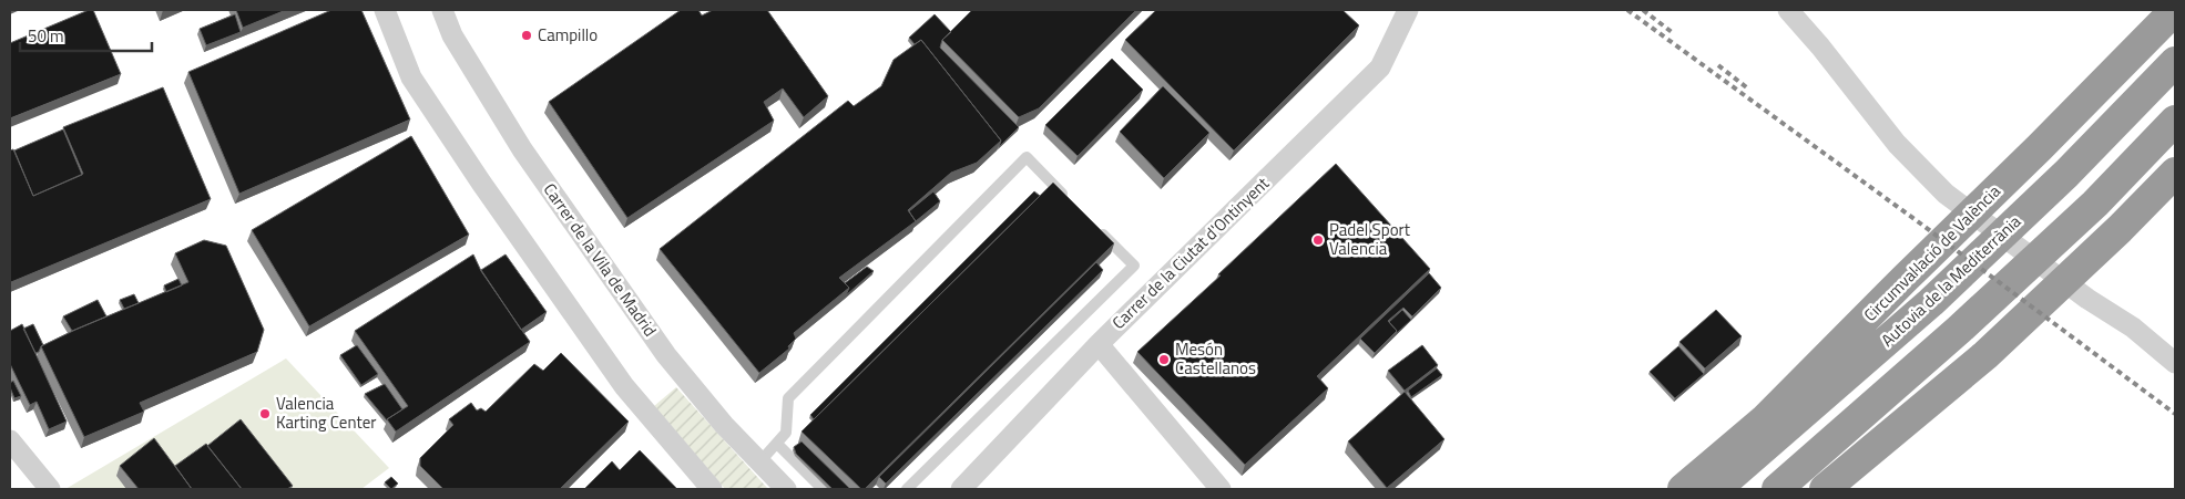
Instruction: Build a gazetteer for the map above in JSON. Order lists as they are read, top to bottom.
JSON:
{
  "streets": {
    "highway": ["Circumval·lació de València", "Autovia de la Mediterrània"],
    "street": ["Carrer de la Ciutat d'Ontinyent", "Carrer de la Vila de Madrid"]
  },
  "places": [
    "Campillo",
    "Padel Sport Valencia",
    "Mesón Castellanos",
    "Valencia Karting Center"
  ],
  "scale_bar": "50 m"
}
